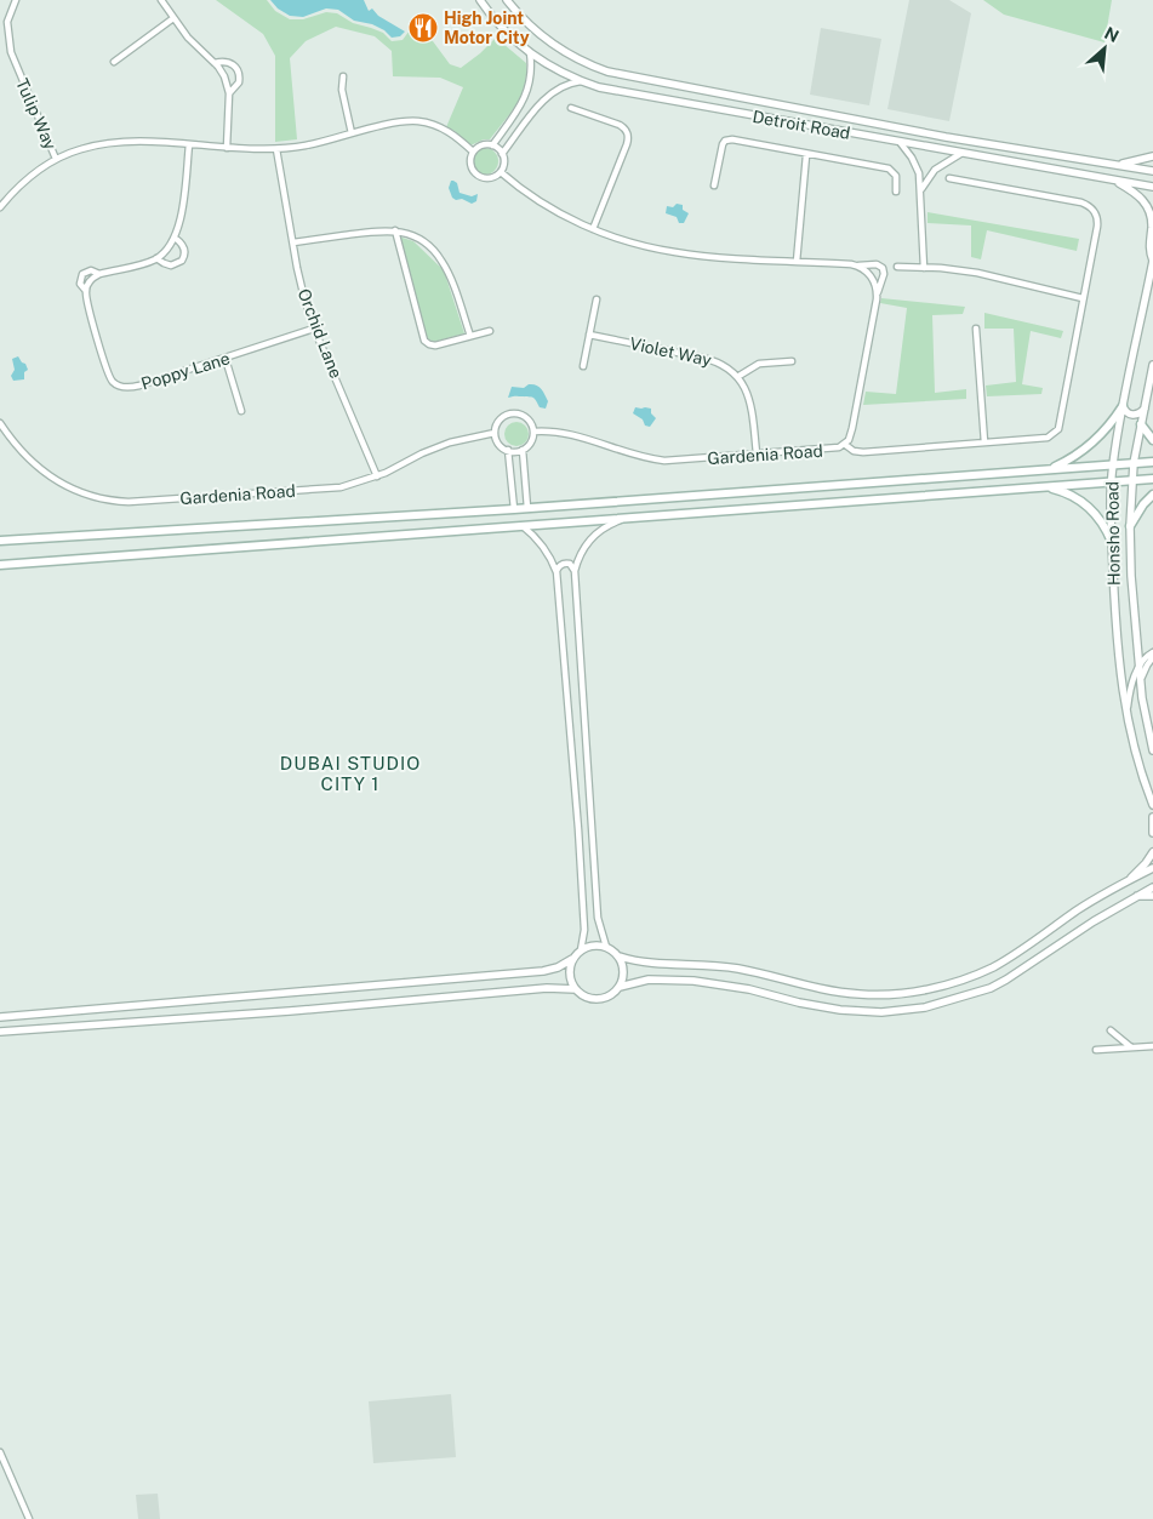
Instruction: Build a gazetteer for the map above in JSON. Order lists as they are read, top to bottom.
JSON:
{
  "streets": {
    "street": [
      "Tulip Way",
      "Detroit Road",
      "Orchid Lane",
      "Violet Way",
      "Poppy Lane",
      "Gardenia Road",
      "Honsho Road"
    ]
  },
  "crossings": [
    ["Detroit Road", "Honsho Road"],
    ["Orchid Lane", "Poppy Lane"],
    ["Orchid Lane", "Gardenia Road"]
  ],
  "districts": ["DUBAI STUDIO CITY 1"],
  "places": {
    "restaurant": ["High Joint Motor City"]
  },
  "north": "top right"
}
